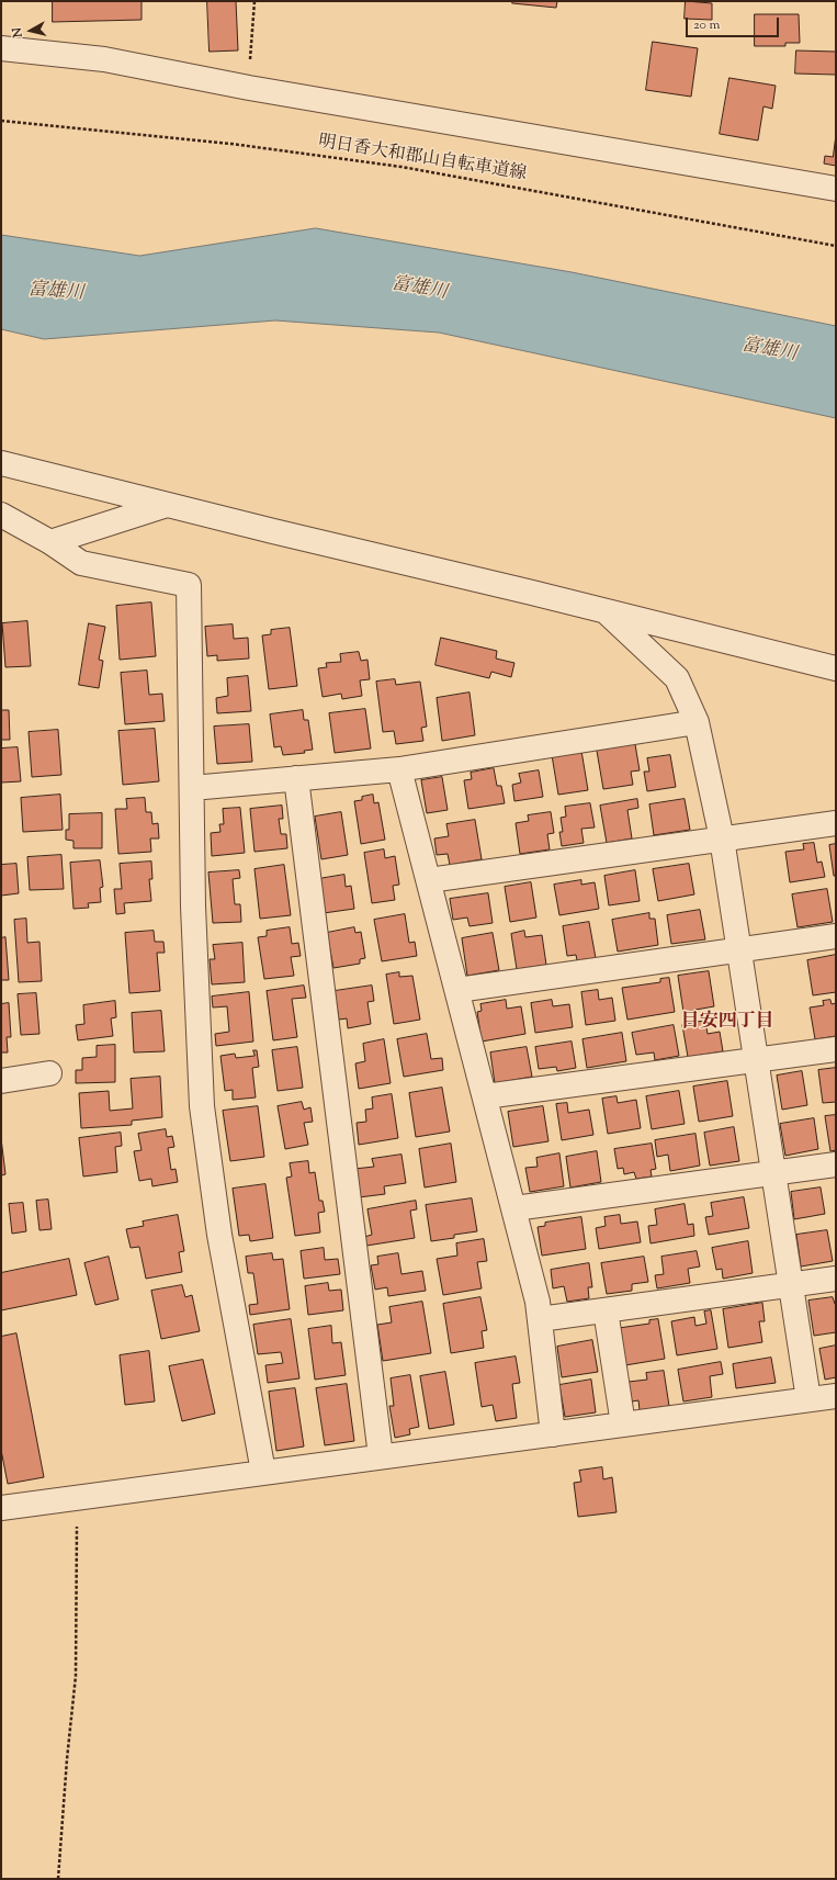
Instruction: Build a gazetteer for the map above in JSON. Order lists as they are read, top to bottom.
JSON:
{
  "streets": {
    "path": ["明日香大和郡山自転車道線"]
  },
  "districts": ["目安四丁目"],
  "water": ["富雄川"],
  "scale_bar": "20 m",
  "north": "left"
}
